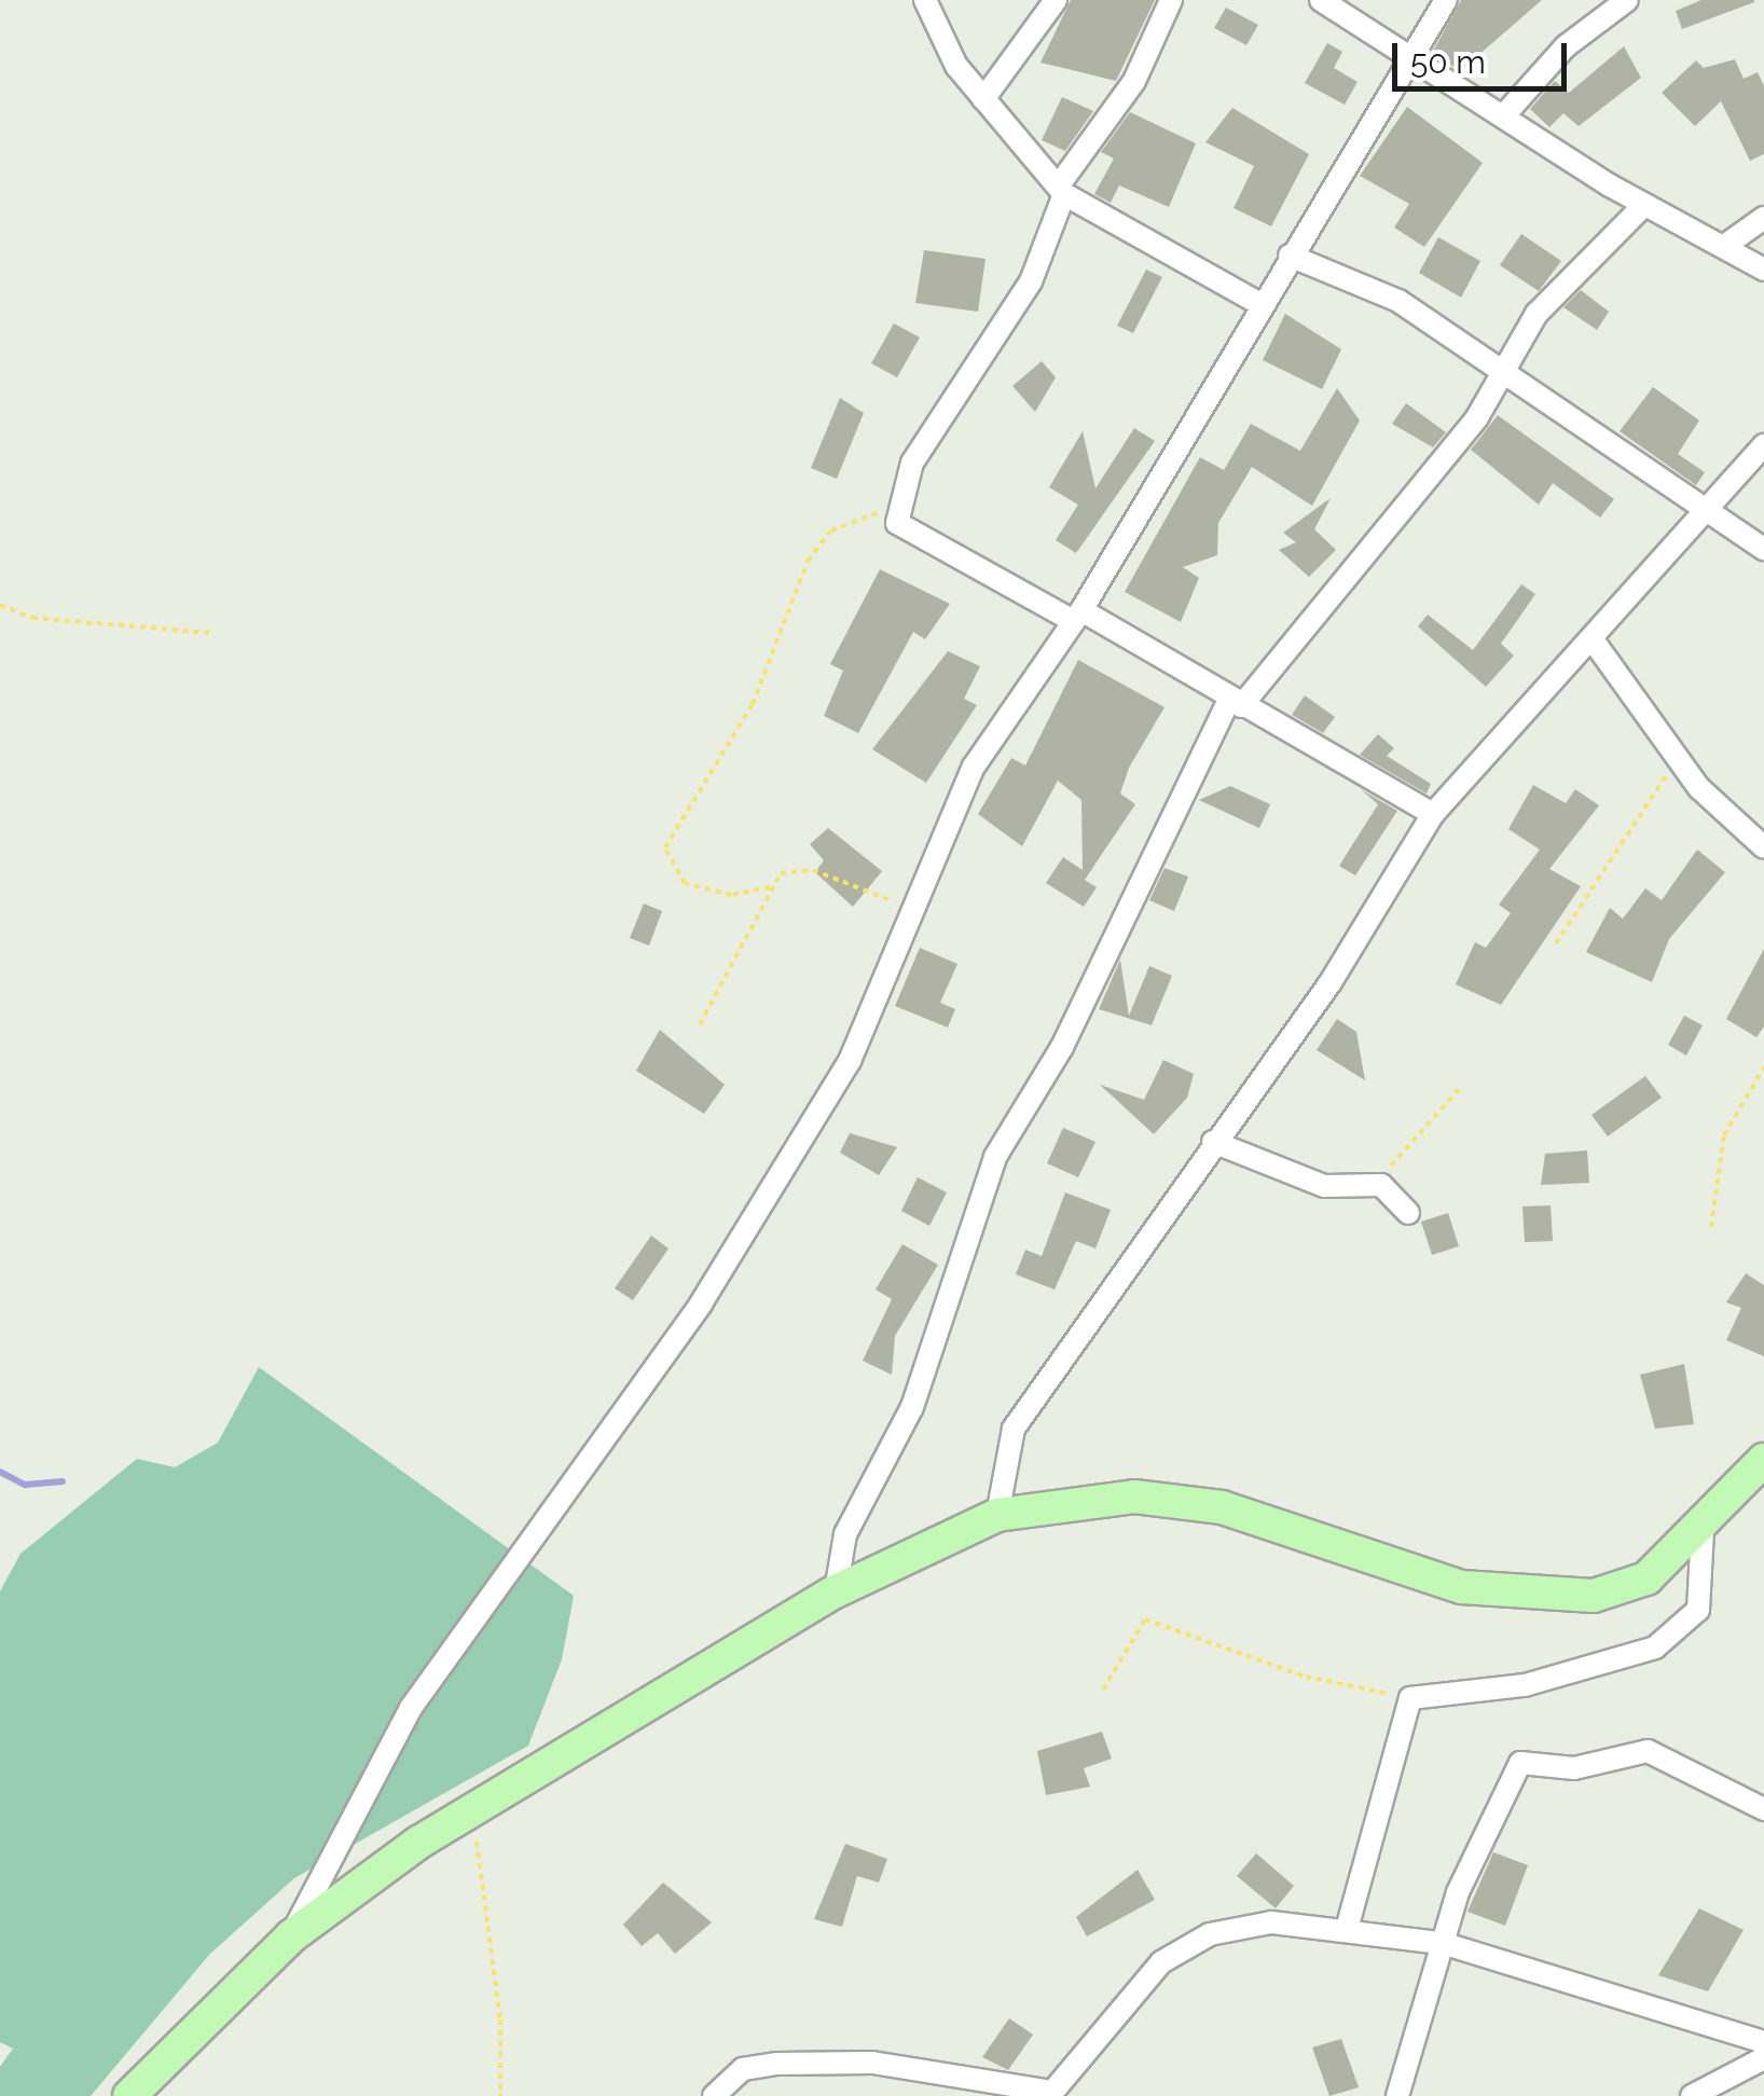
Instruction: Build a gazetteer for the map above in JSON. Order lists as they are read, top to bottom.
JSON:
{
  "scale_bar": "50 m"
}
